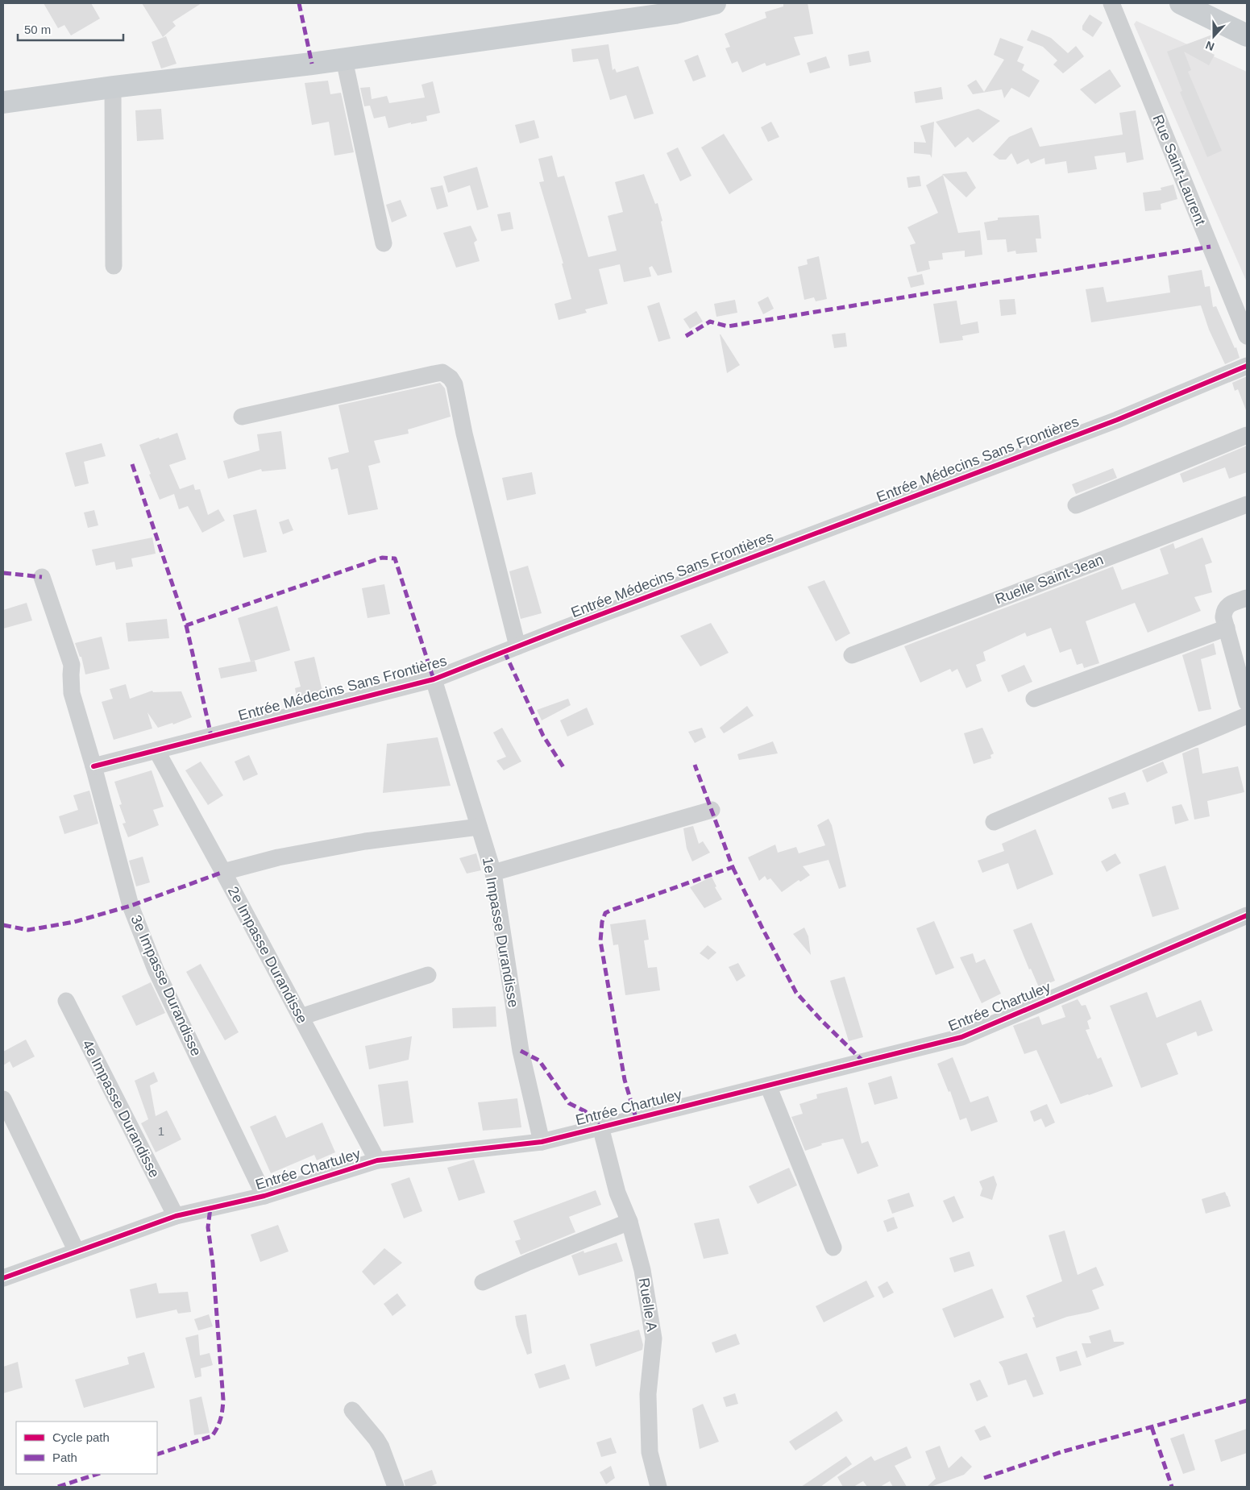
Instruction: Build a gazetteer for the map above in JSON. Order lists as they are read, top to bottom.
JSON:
{
  "streets": {
    "street": [
      "Rue Saint-Laurent",
      "Entrée Médecins Sans Frontières",
      "Ruelle Saint-Jean",
      "1e Impasse Durandisse",
      "2e Impasse Durandisse",
      "3e Impasse Durandisse",
      "Entrée Chartuley",
      "4e Impasse Durandisse",
      "Ruelle A"
    ]
  },
  "crossings": [
    ["Entrée Médecins Sans Frontières", "1e Impasse Durandisse"],
    ["Entrée Médecins Sans Frontières", "2e Impasse Durandisse"],
    ["Entrée Médecins Sans Frontières", "3e Impasse Durandisse"],
    ["1e Impasse Durandisse", "Entrée Chartuley"],
    ["2e Impasse Durandisse", "Entrée Chartuley"],
    ["3e Impasse Durandisse", "Entrée Chartuley"],
    ["Entrée Chartuley", "4e Impasse Durandisse"],
    ["Entrée Chartuley", "Ruelle A"]
  ],
  "house_numbers": ["1"],
  "legend": ["Cycle path", "Path"],
  "scale_bar": "50 m",
  "north": "bottom"
}
